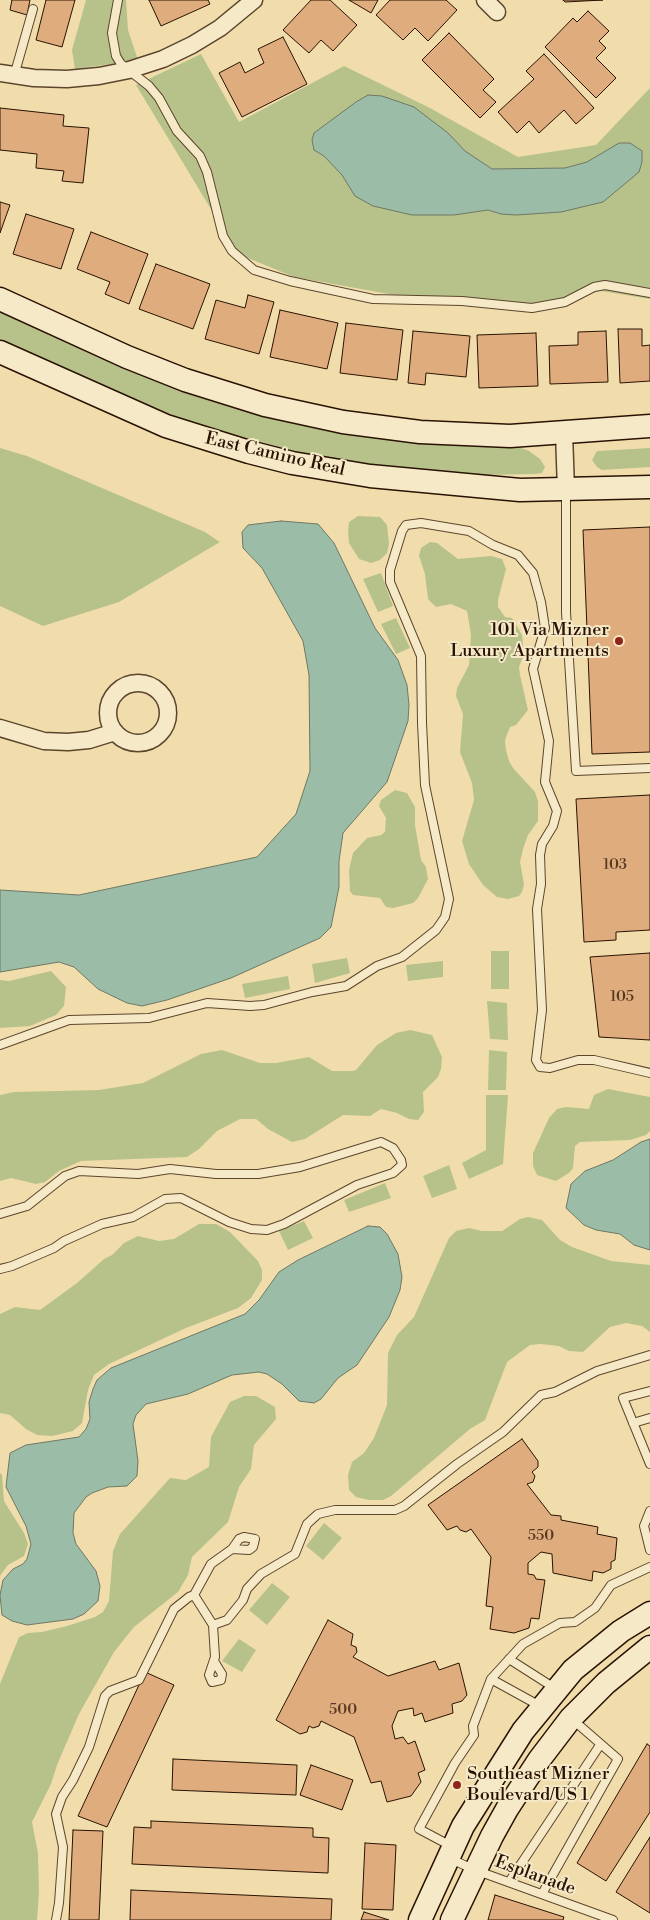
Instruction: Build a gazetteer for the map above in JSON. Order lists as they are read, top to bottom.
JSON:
{
  "streets": {
    "street": ["East Camino Real"],
    "lane": ["Esplanade"]
  },
  "places": ["101 Via Mizner Luxury Apartments", "Southeast Mizner Boulevard/US 1"],
  "house_numbers": [
    "103",
    "105",
    "550",
    "500"
  ]
}
